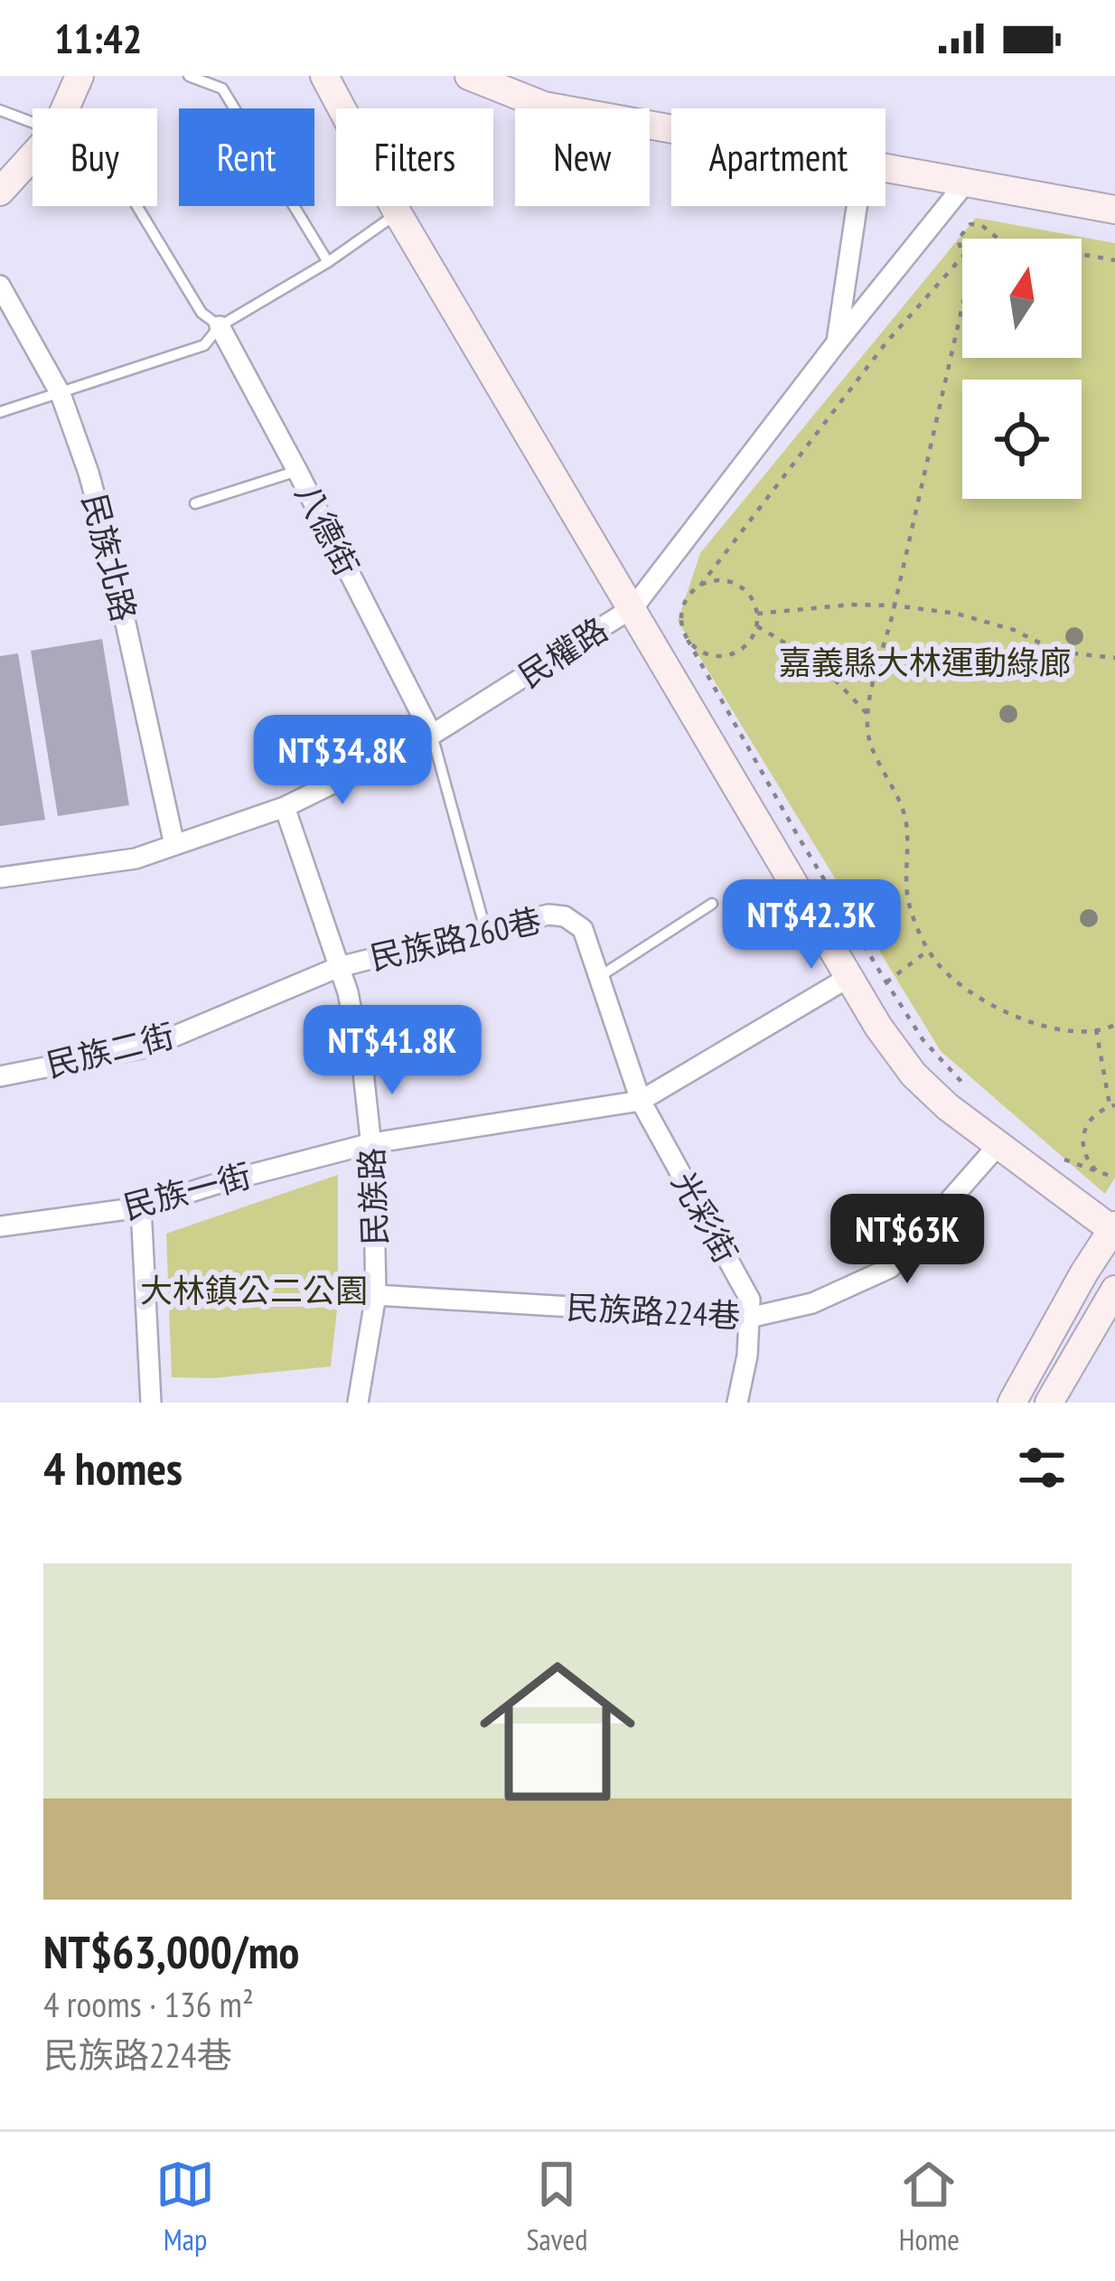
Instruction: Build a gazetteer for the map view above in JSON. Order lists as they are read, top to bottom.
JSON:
{
  "streets": {
    "street": [
      "八德街",
      "民族北路",
      "民權路",
      "民族路260巷",
      "民族二街",
      "民族一街",
      "民族路",
      "光彩街",
      "民族路224巷"
    ]
  },
  "crossings": [
    ["八德街", "民權路"],
    ["民族北路", "民權路"],
    ["民權路", "民族路"],
    ["民族路260巷", "民族二街"],
    ["民族路260巷", "民族一街"],
    ["民族路260巷", "民族路"],
    ["民族路260巷", "光彩街"],
    ["民族二街", "民族路"],
    ["民族一街", "民族路"],
    ["民族一街", "光彩街"],
    ["民族路", "民族路224巷"],
    ["光彩街", "民族路224巷"]
  ],
  "parks": ["嘉義縣大林運動綠廊", "大林鎮公二公園"],
  "north": "top",
  "page": {
    "status": "11:42",
    "chip": [
      "Buy",
      "Rent",
      "Filters",
      "New",
      "Apartment"
    ],
    "price": [
      "NT$34.8K",
      "NT$42.3K",
      "NT$41.8K",
      "NT$63K"
    ],
    "heading": "4 homes",
    "list": [
      {
        "name": "NT$63,000/mo",
        "note": "4 rooms · 136 m² · 民族路224巷"
      }
    ],
    "tabs": ["Map", "Saved", "Home"]
  }
}
